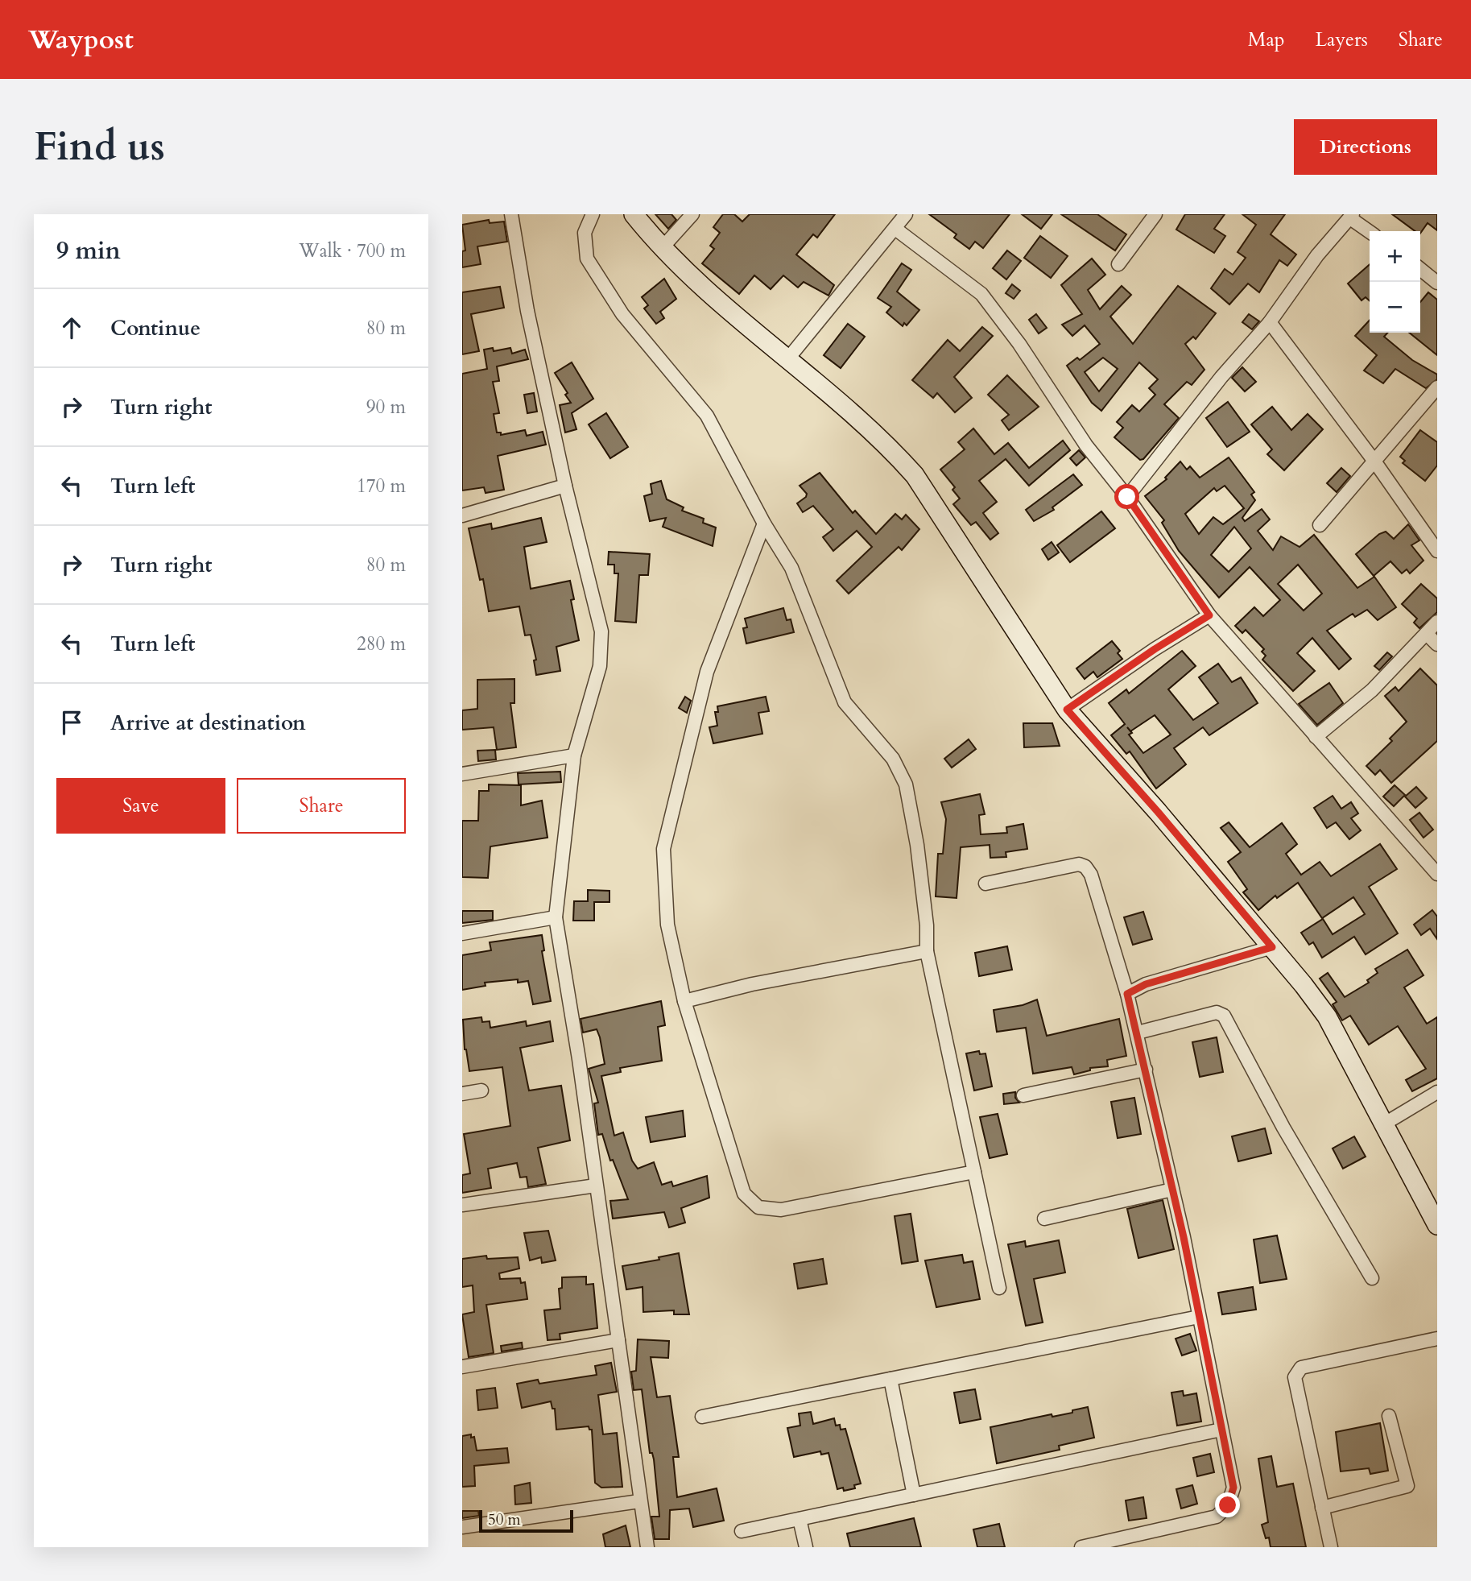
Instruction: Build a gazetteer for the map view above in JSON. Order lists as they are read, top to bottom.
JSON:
{
  "scale_bar": "50 m",
  "page": {
    "header": "Waypost",
    "nav": ["Map", "Layers", "Share"],
    "buttons": [
      "Directions",
      ["Save", "Share"]
    ],
    "title": "Find us",
    "heading": ["9 min", "Walk · 700 m"],
    "map_buttons": ["+", "−"],
    "list": [
      ["Continue", "80 m"],
      ["Turn right", "90 m"],
      ["Turn left", "170 m"],
      ["Turn right", "80 m"],
      ["Turn left", "280 m"],
      "Arrive at destination"
    ],
    "scale": "50 m"
  }
}
